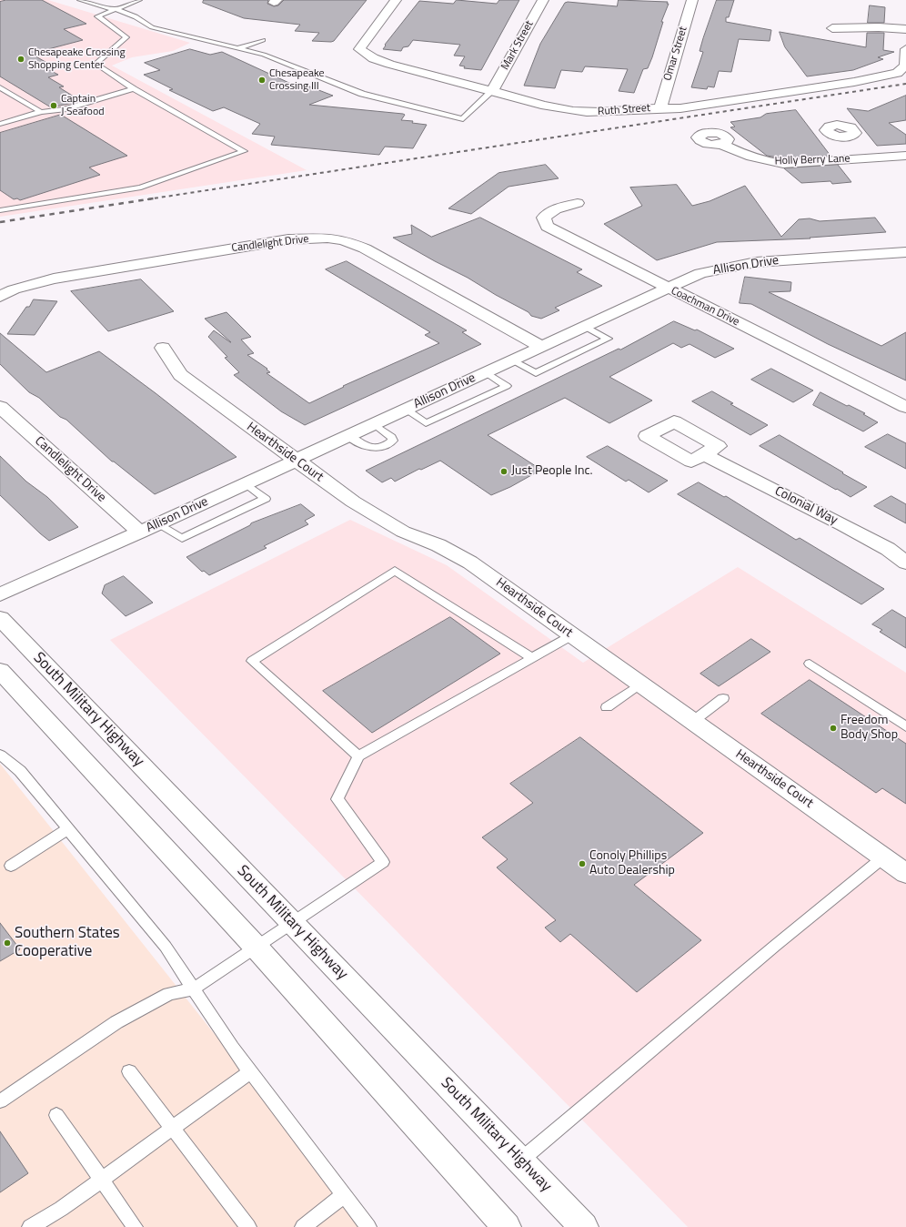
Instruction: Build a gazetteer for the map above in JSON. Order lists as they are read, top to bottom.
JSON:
{
  "streets": {
    "street": [
      "Mark Street",
      "Omar Street",
      "Ruth Street",
      "Holly Berry Lane",
      "Candlelight Drive",
      "Allison Drive",
      "Coachman Drive",
      "Hearthside Court",
      "Colonial Way",
      "South Military Highway"
    ]
  },
  "crossings": [
    ["Mark Street", "Ruth Street"],
    ["Omar Street", "Ruth Street"],
    ["Candlelight Drive", "Allison Drive"],
    ["Allison Drive", "Coachman Drive"],
    ["Allison Drive", "Hearthside Court"]
  ],
  "places": [
    "Chesapeake Crossing Shopping Center",
    "Chesapeake Crossing III",
    "Captain J Seafood",
    "Just People Inc.",
    "Freedom Body Shop",
    "Conoly Phillips Auto Dealership",
    "Southern States Cooperative"
  ]
}
